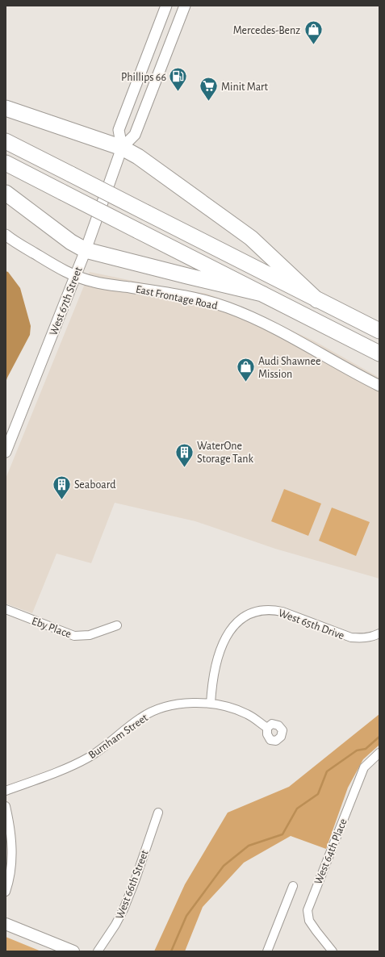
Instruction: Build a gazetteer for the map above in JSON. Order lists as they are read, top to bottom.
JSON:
{
  "streets": {
    "street": [
      "East Frontage Road",
      "West 67th Street",
      "West 65th Drive",
      "Eby Place",
      "Burnham Street",
      "West 64th Place",
      "West 66th Street"
    ]
  },
  "crossings": [
    ["East Frontage Road", "West 67th Street"],
    ["West 65th Drive", "Burnham Street"]
  ],
  "places": {
    "shop": ["Mercedes-Benz", "Audi Shawnee Mission"],
    "fuel station": ["Phillips 66"],
    "supermarket": ["Minit Mart"],
    "building": ["WaterOne Storage Tank", "Seaboard"]
  }
}
